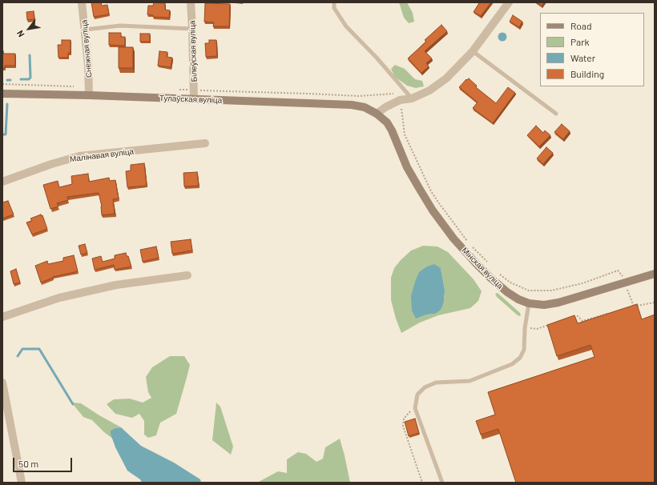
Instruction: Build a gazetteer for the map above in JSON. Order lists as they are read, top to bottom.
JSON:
{
  "streets": {
    "main road": ["Тулаўская вуліца", "Мінская вуліца"],
    "street": ["Снежная вуліца", "Білеўская вуліца", "Малінавая вуліца"]
  },
  "crossings": [
    ["Снежная вуліца", "Тулаўская вуліца"],
    ["Білеўская вуліца", "Тулаўская вуліца"],
    ["Тулаўская вуліца", "Мінская вуліца"]
  ],
  "legend": [
    "Road",
    "Park",
    "Water",
    "Building"
  ],
  "scale_bar": "50 m",
  "north": "bottom left"
}
